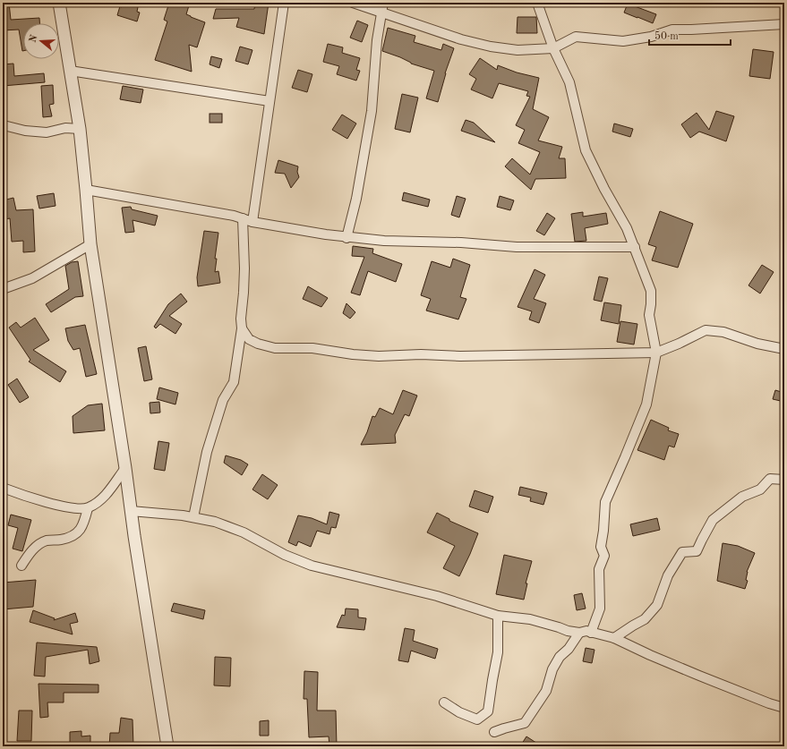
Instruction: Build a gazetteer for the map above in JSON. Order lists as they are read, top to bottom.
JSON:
{
  "scale_bar": "50 m",
  "north": "left"
}
